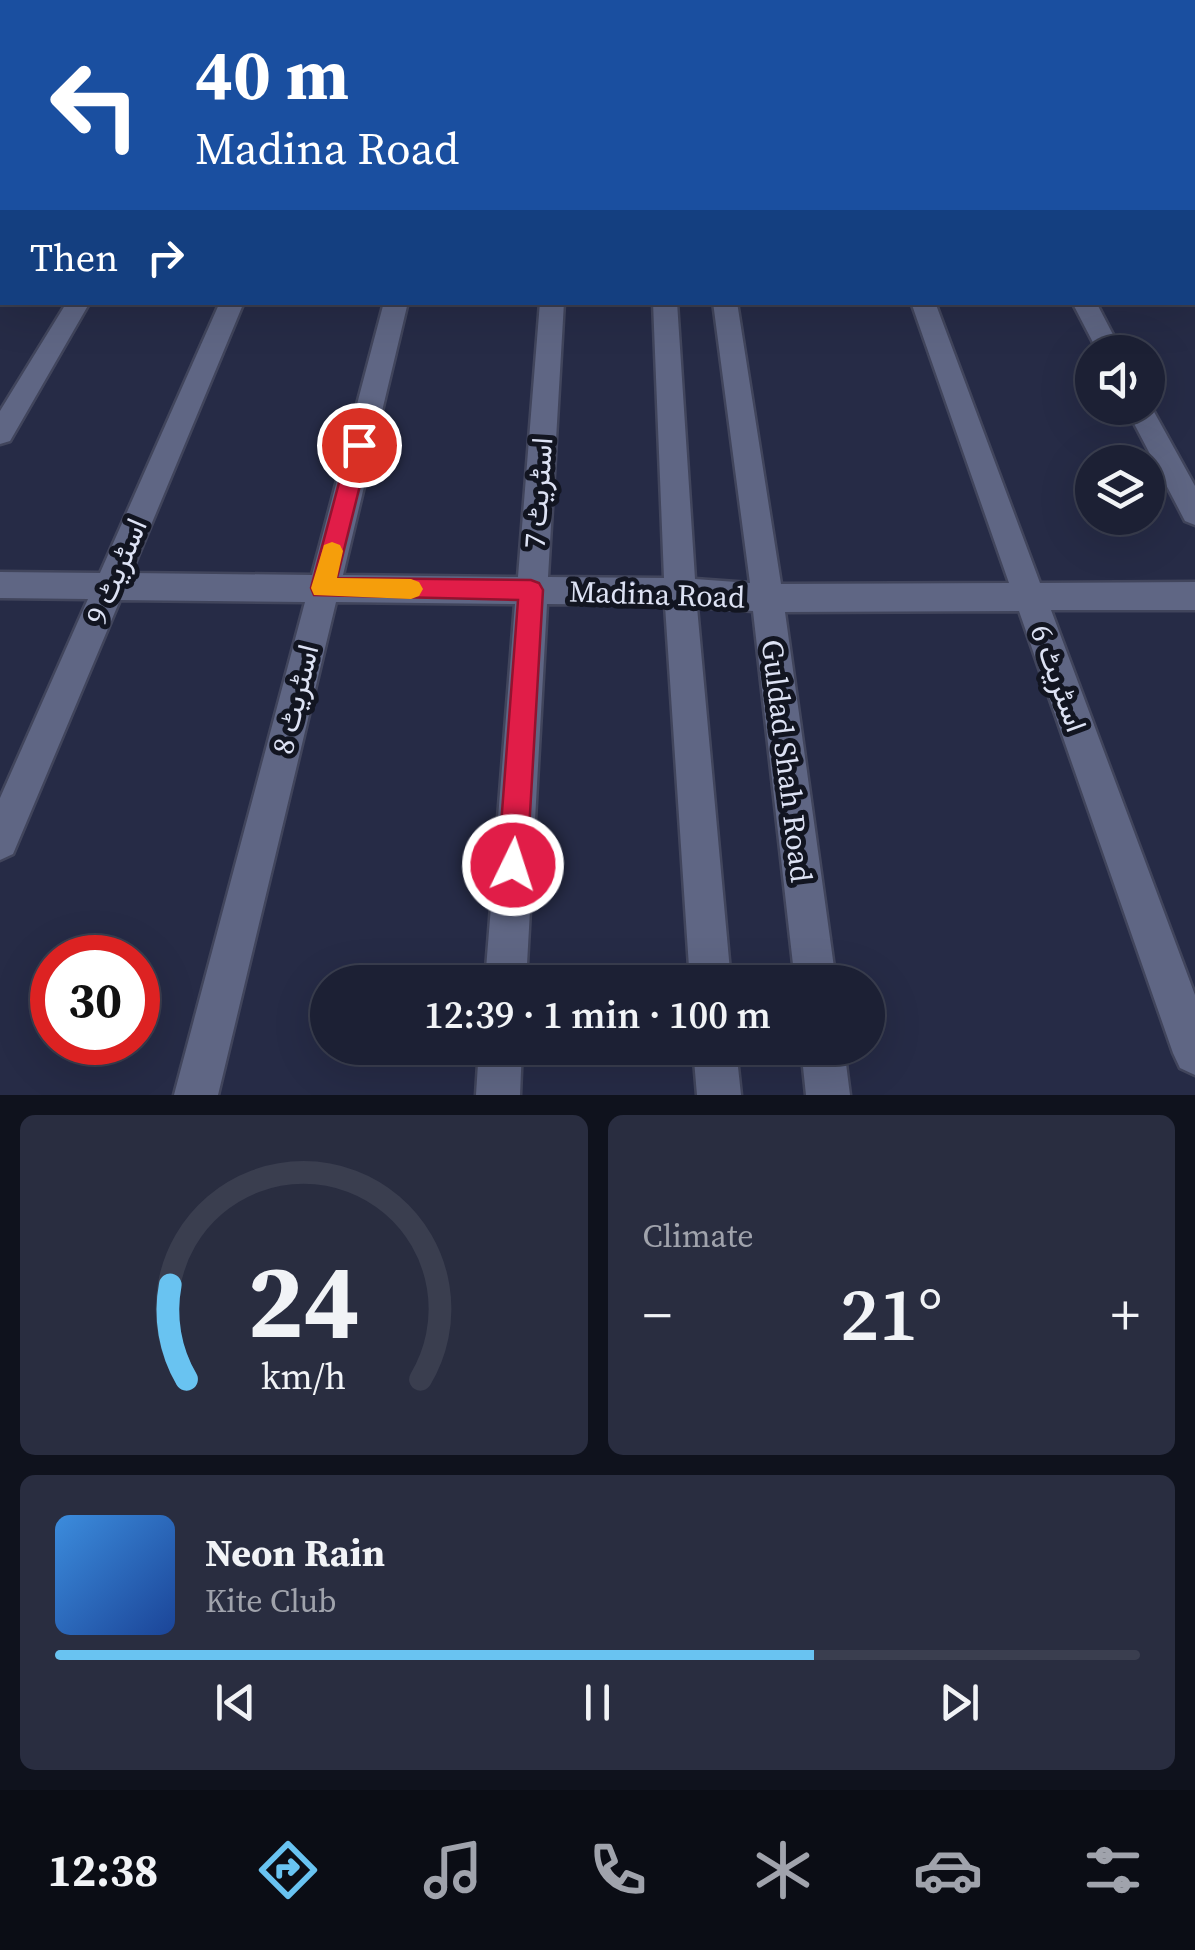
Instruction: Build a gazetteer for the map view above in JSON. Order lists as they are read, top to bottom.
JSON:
{
  "streets": {
    "street": [
      "اسٹریٹ 7",
      "اسٹریٹ 9",
      "Madina Road",
      "اسٹریٹ 6",
      "اسٹریٹ 8",
      "Guldad Shah Road"
    ]
  },
  "crossings": [
    ["اسٹریٹ 7", "Madina Road"],
    ["اسٹریٹ 9", "Madina Road"],
    ["Madina Road", "اسٹریٹ 6"],
    ["Madina Road", "اسٹریٹ 8"],
    ["Madina Road", "Guldad Shah Road"]
  ],
  "page": {
    "turn": ["40 m", "Madina Road"],
    "then": "Then",
    "limit": "30",
    "trip": "12:39 · 1 min · 100 m",
    "tile": "Climate",
    "heat": ["−", "21°", "+"],
    "song": ["Neon Rain", "Kite Club"],
    "tabs": "12:38",
    "gauge": ["24", "km/h"]
  }
}
